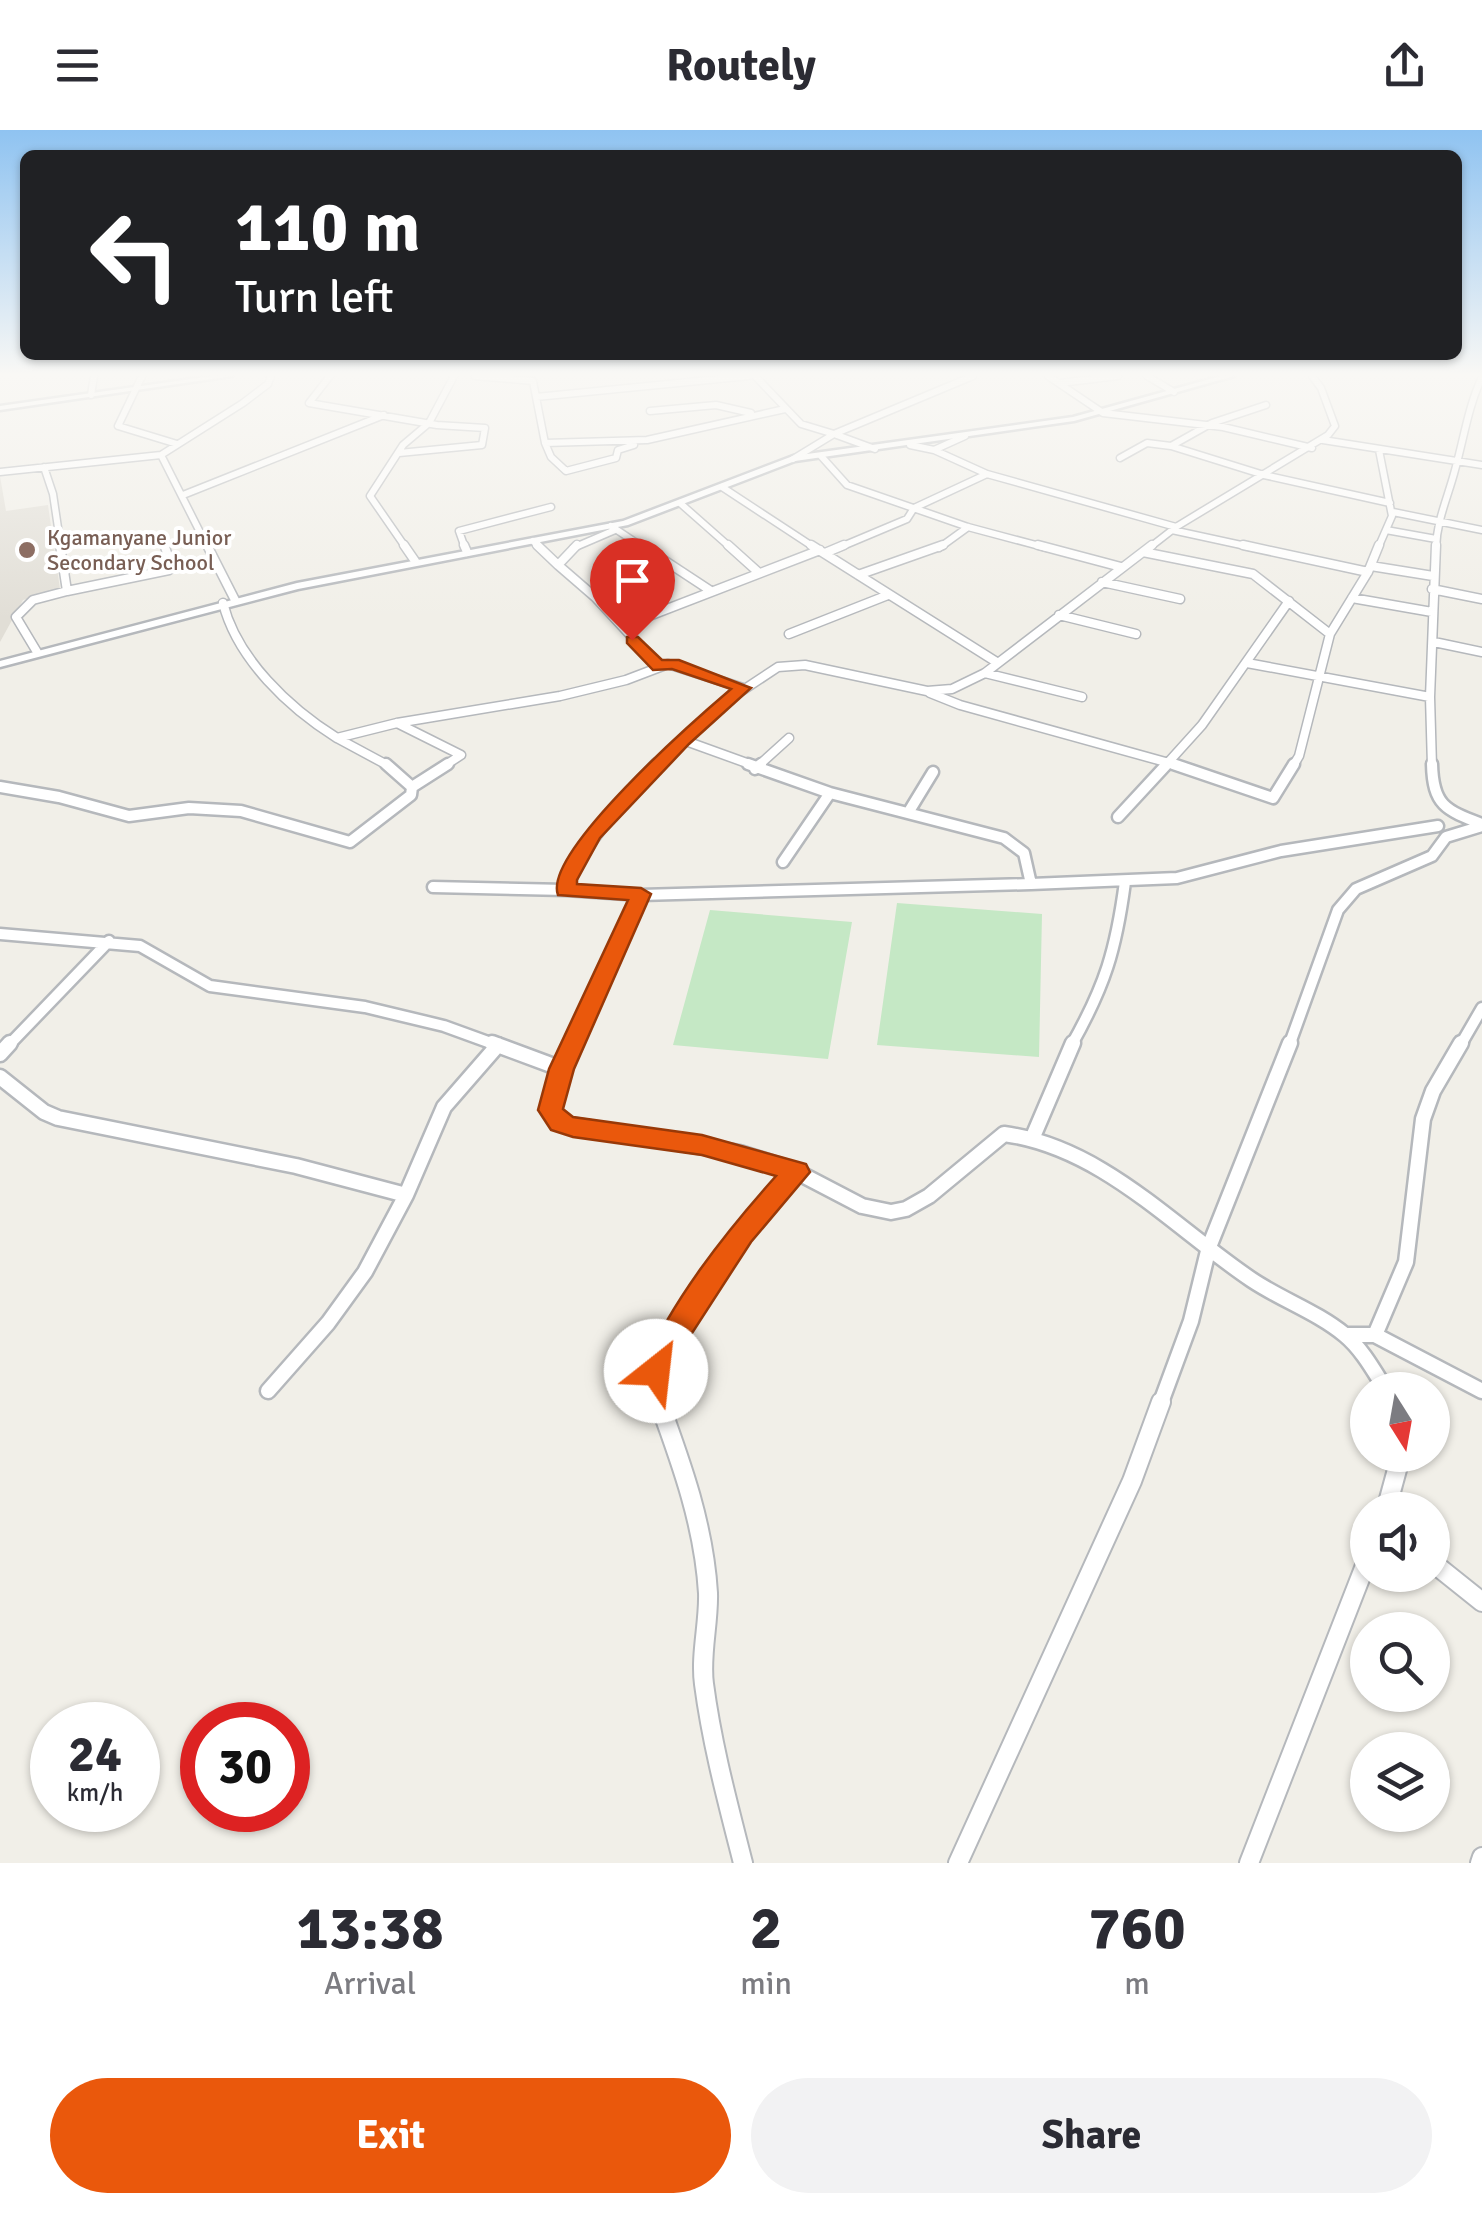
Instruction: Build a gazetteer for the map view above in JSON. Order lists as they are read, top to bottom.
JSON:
{
  "places": ["Kgamanyane Junior Secondary School"],
  "north": "bottom",
  "page": {
    "header": "Routely",
    "turn": ["110 m", "Turn left"],
    "speed": "24 km/h",
    "limit": "30",
    "eta": [
      "13:38",
      "Arrival",
      "2",
      "min",
      "760",
      "m"
    ],
    "buttons": ["Exit", "Share"]
  }
}
